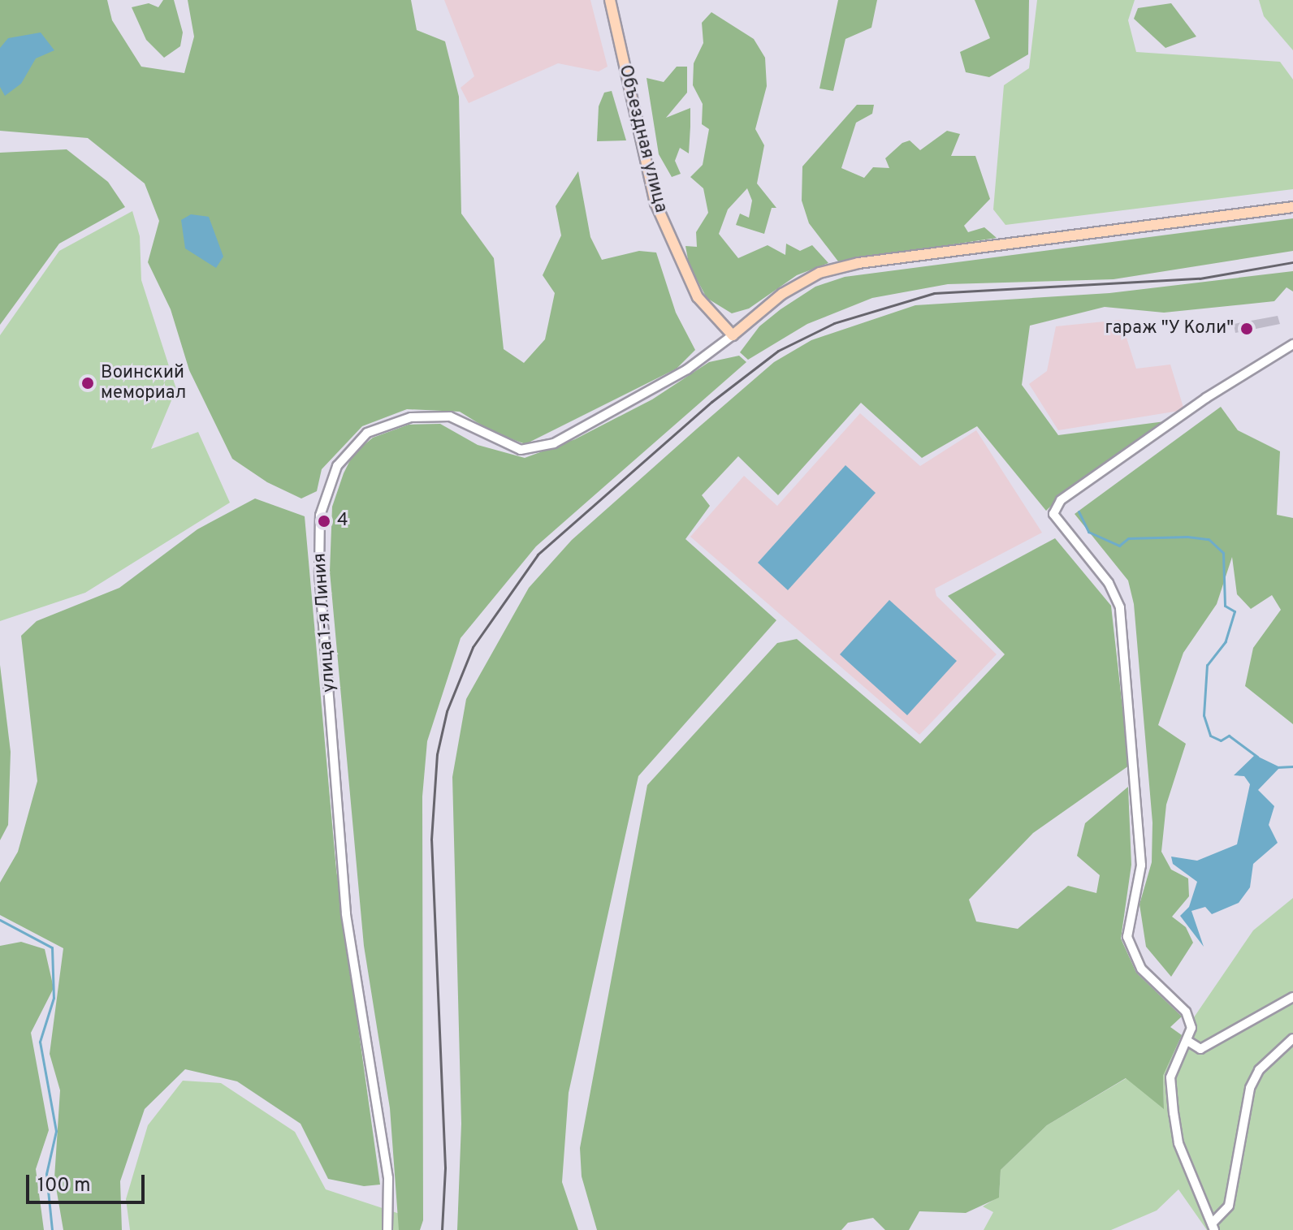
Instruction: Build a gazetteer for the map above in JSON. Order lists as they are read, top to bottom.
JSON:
{
  "streets": {
    "main road": ["Объездная улица"],
    "street": ["улица 1-я Линия"]
  },
  "crossings": [
    ["Объездная улица", "улица 1-я Линия"]
  ],
  "places": ["гараж \"У Коли\"", "Воинский мемориал", "4"],
  "scale_bar": "100 m"
}
